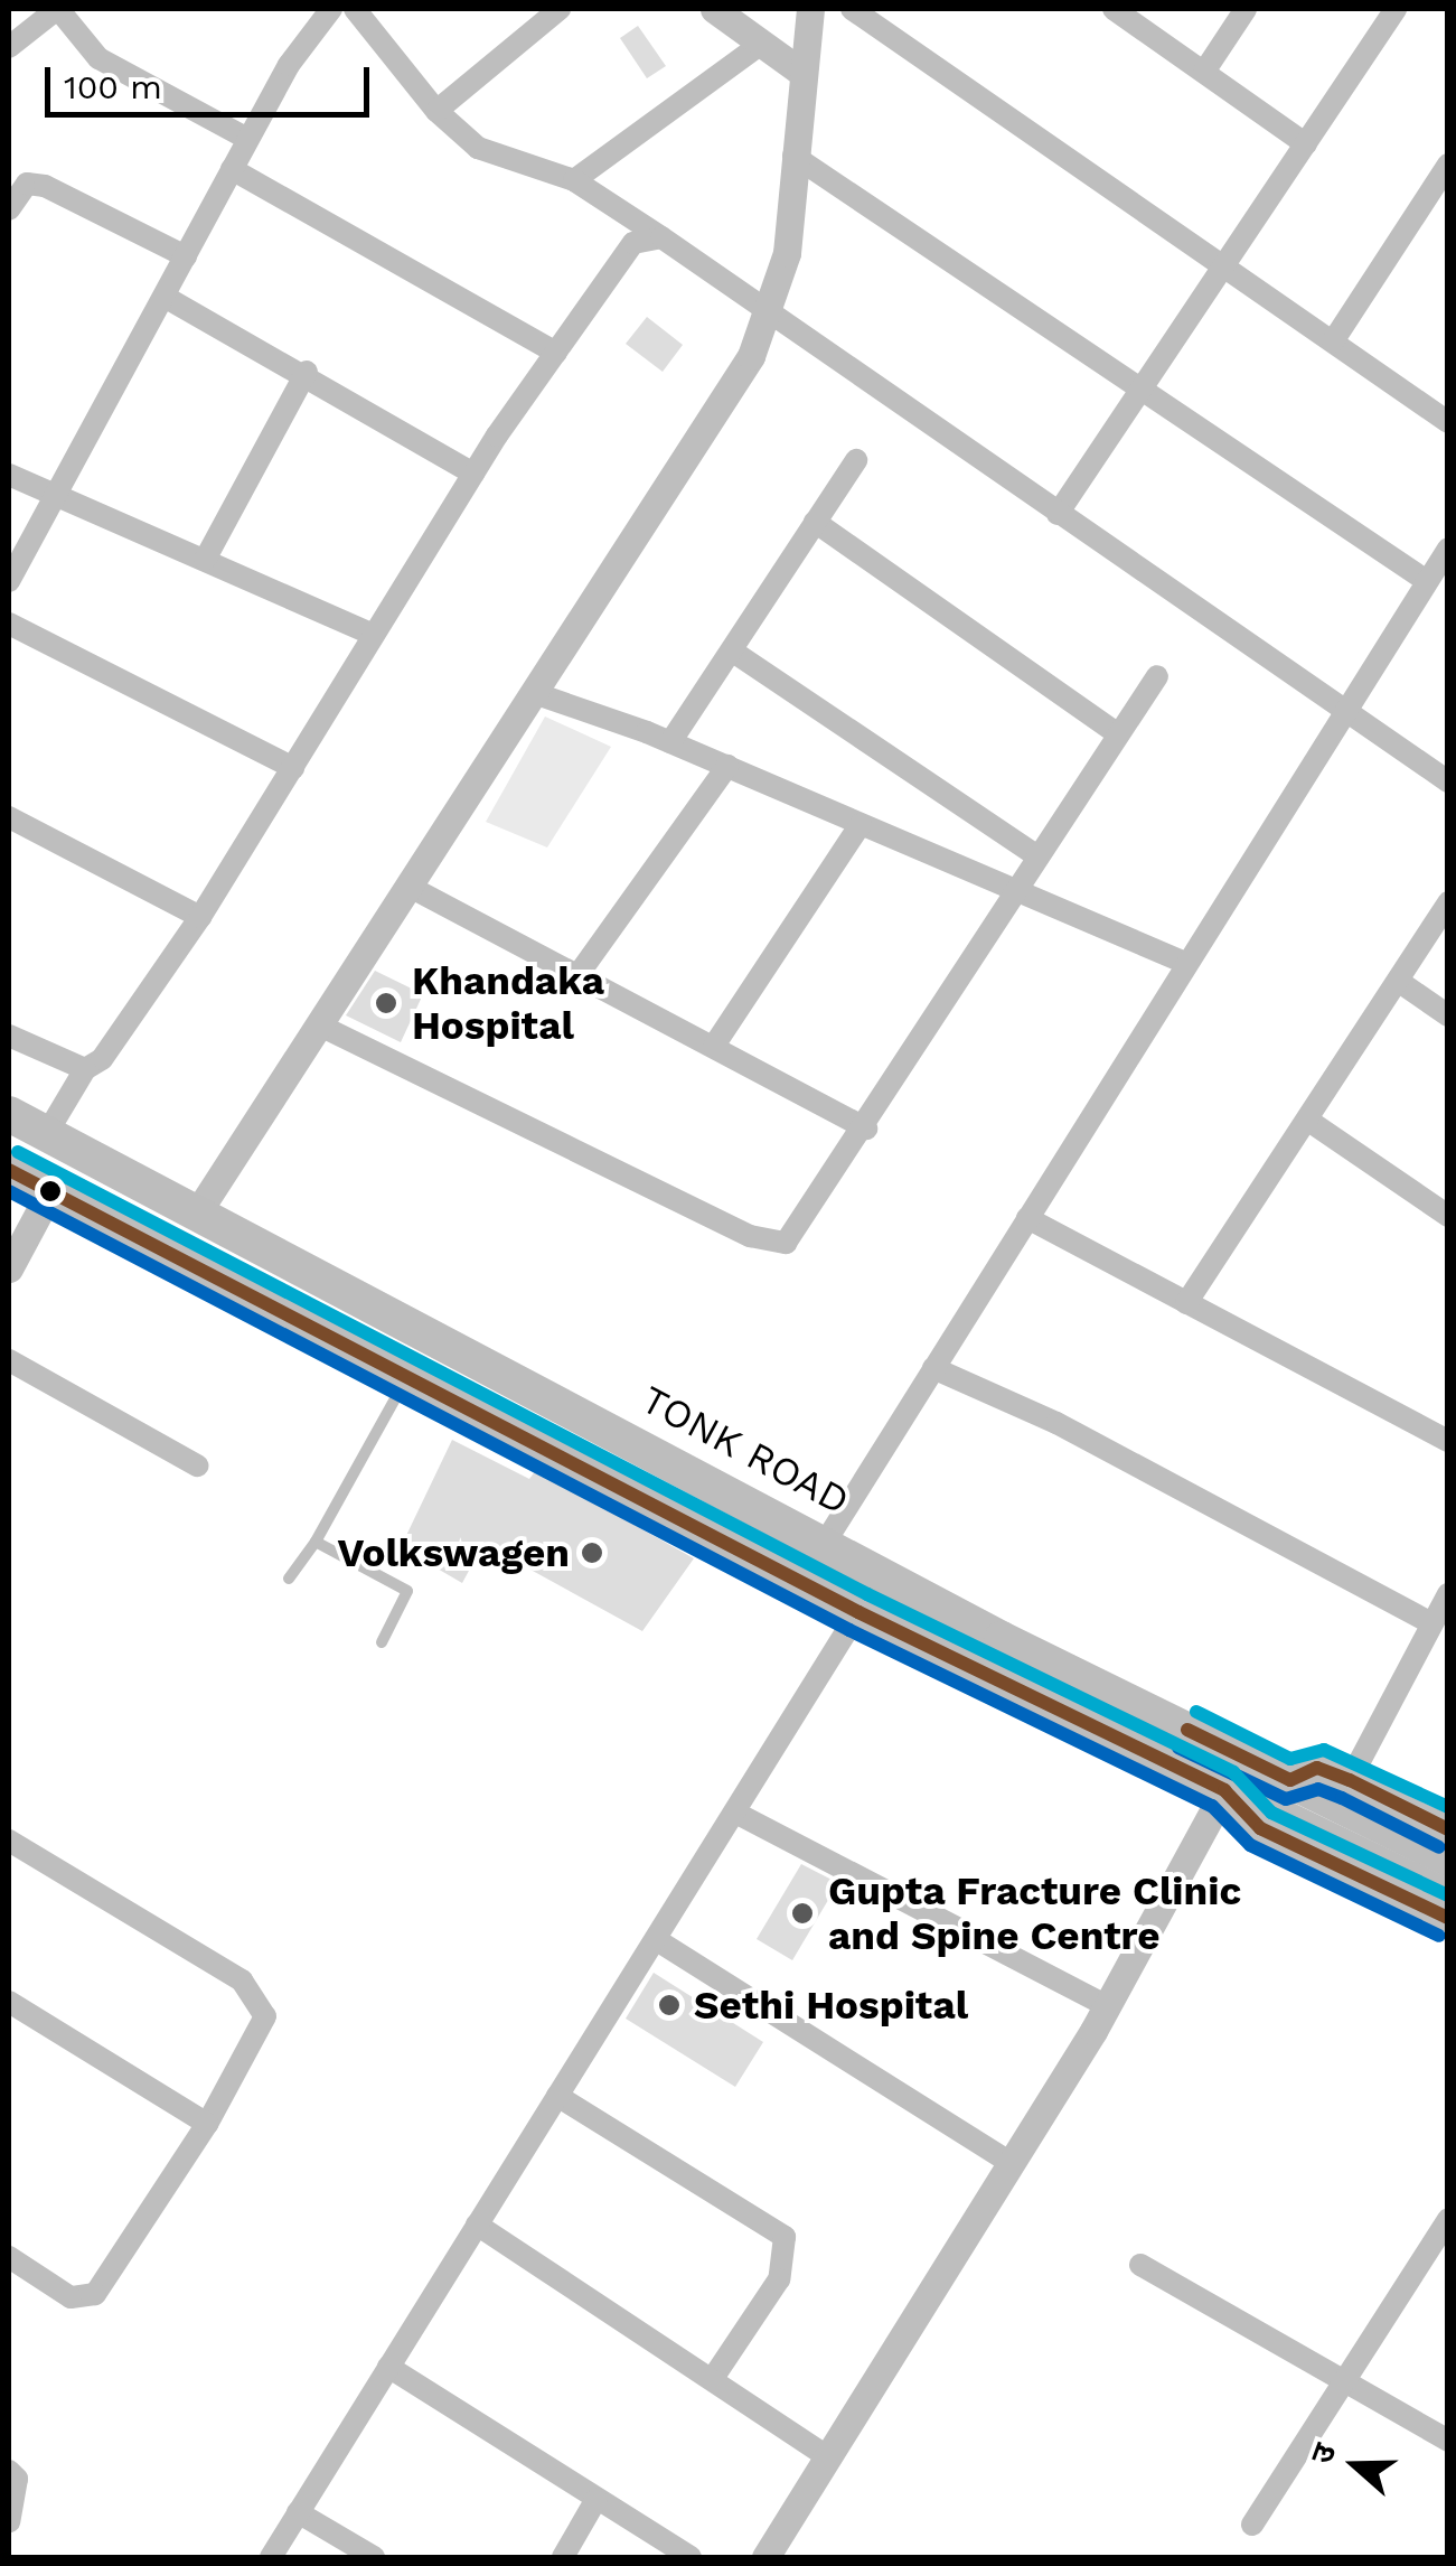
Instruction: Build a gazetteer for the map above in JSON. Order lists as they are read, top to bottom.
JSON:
{
  "streets": {
    "main road": ["TONK ROAD"]
  },
  "places": [
    "Khandaka Hospital",
    "Volkswagen",
    "Gupta Fracture Clinic and Spine Centre",
    "Sethi Hospital"
  ],
  "scale_bar": "100 m",
  "north": "left"
}
